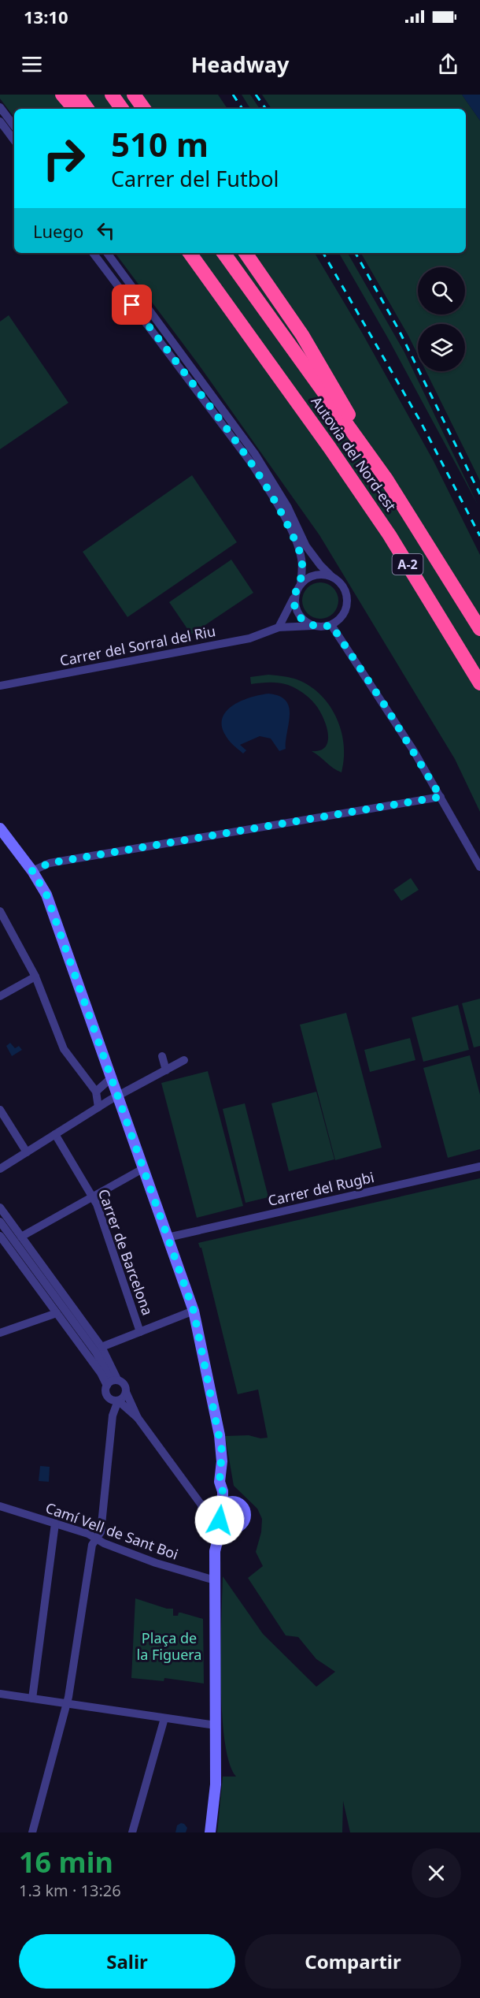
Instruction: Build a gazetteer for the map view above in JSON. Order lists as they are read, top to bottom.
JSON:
{
  "streets": {
    "highway": ["Autovia del Nord-est", "A-2"],
    "street": [
      "Carrer del Sorral del Riu",
      "Carrer del Rugbi",
      "Carrer de Barcelona",
      "Camí Vell de Sant Boi"
    ]
  },
  "parks": ["Plaça de la Figuera"],
  "page": {
    "status": "13:10",
    "header": "Headway",
    "turn": ["510 m", "Carrer del Futbol"],
    "then": "Luego",
    "heading": ["16 min", "1.3 km · 13:26"],
    "buttons": ["Salir", "Compartir"]
  }
}
